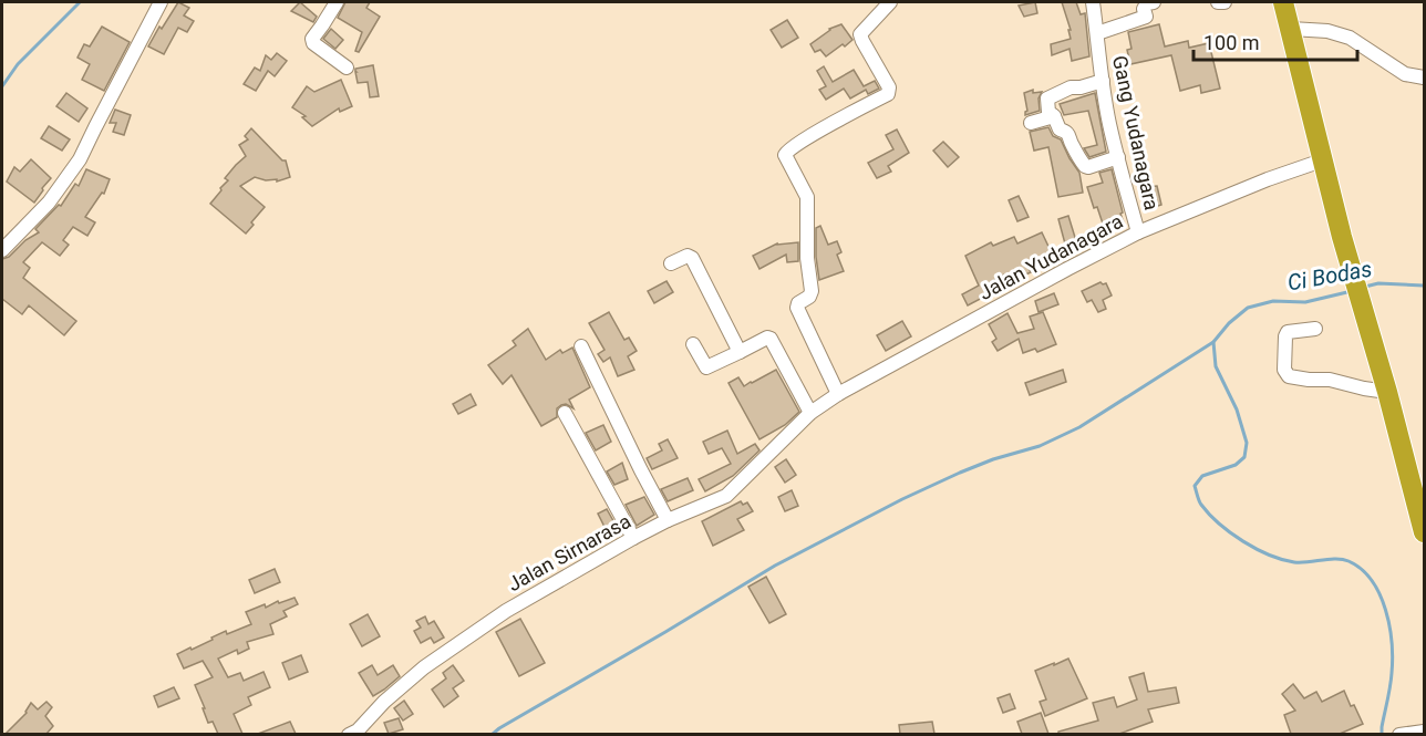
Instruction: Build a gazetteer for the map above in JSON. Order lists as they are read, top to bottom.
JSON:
{
  "streets": {
    "street": ["Gang Yudanagara", "Jalan Yudanagara", "Jalan Sirnarasa"]
  },
  "crossings": [
    ["Gang Yudanagara", "Jalan Yudanagara"],
    ["Jalan Yudanagara", "Jalan Sirnarasa"]
  ],
  "water": ["Ci Bodas"],
  "scale_bar": "100 m"
}
